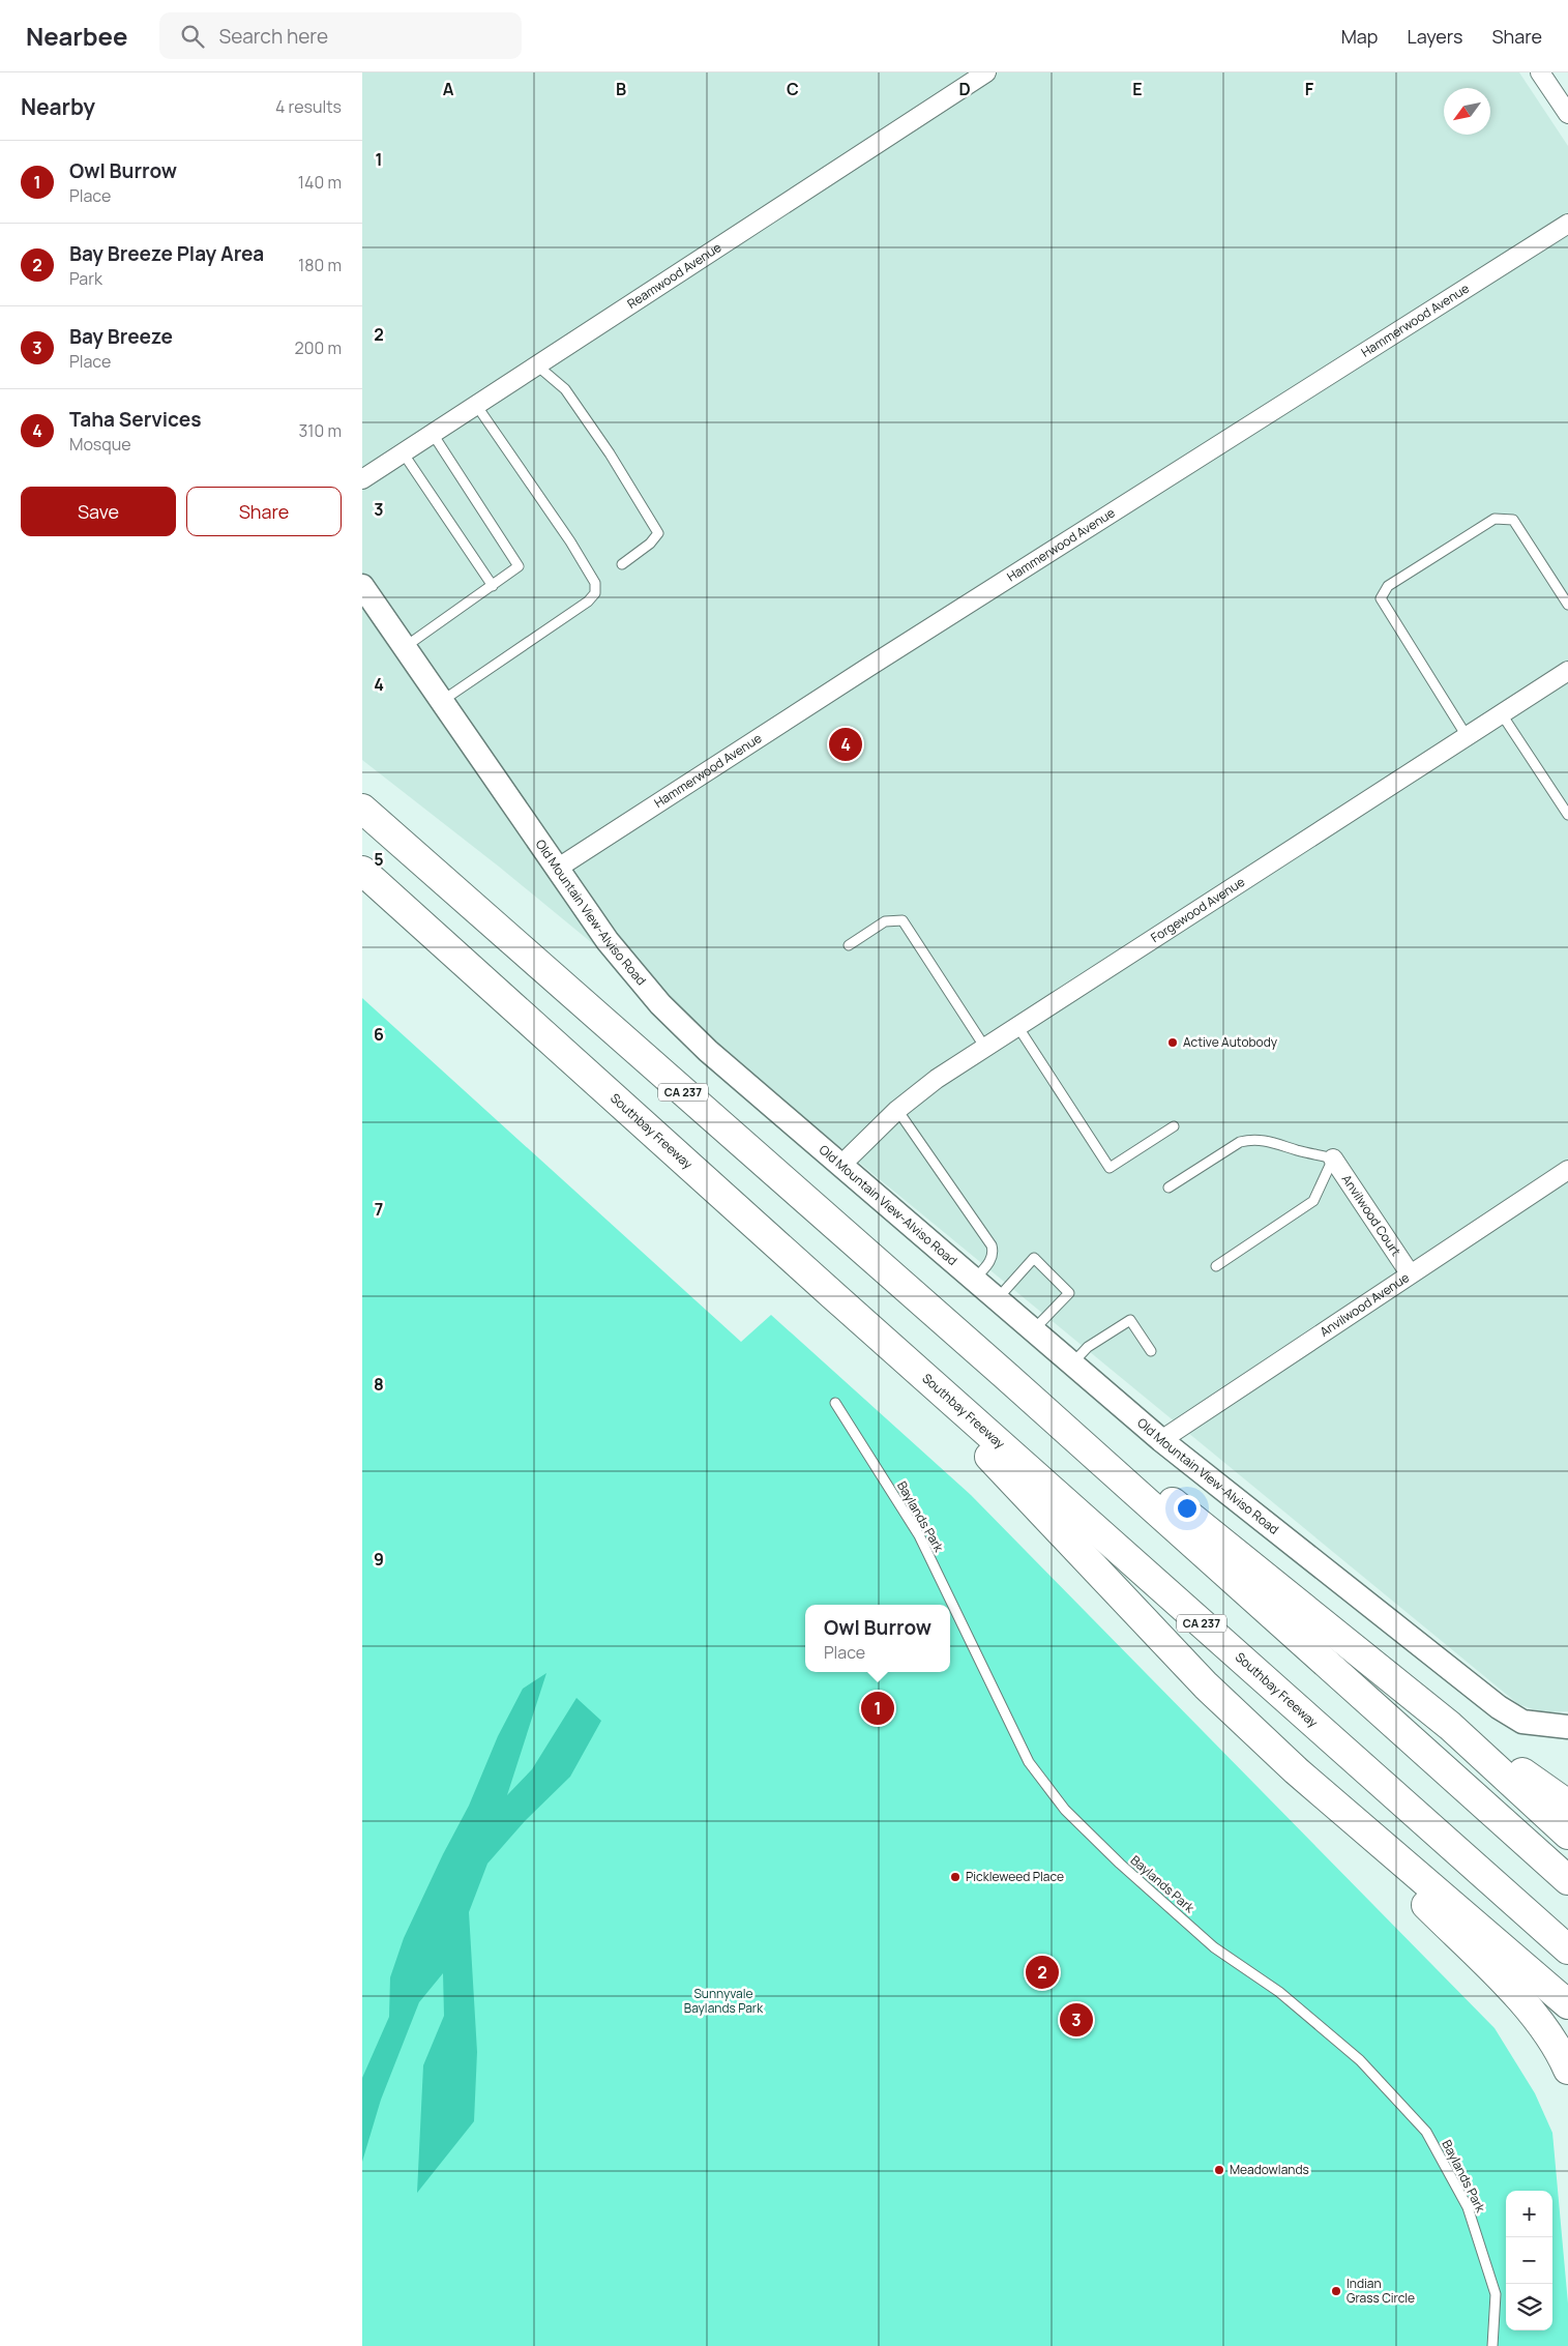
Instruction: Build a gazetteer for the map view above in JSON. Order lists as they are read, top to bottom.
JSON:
{
  "streets": {
    "highway": ["CA 237", "Southbay Freeway"],
    "street": [
      "Reamwood Avenue",
      "Hammerwood Avenue",
      "Forgewood Avenue",
      "Old Mountain View-Alviso Road",
      "Anvilwood Court",
      "Anvilwood Avenue"
    ],
    "lane": ["Baylands Park"]
  },
  "crossings": [
    ["Hammerwood Avenue", "Old Mountain View-Alviso Road"],
    ["Forgewood Avenue", "Old Mountain View-Alviso Road"],
    ["Old Mountain View-Alviso Road", "Anvilwood Avenue"],
    ["Anvilwood Court", "Anvilwood Avenue"]
  ],
  "parks": ["Sunnyvale Baylands Park"],
  "places": [
    "Active Autobody",
    "Pickleweed Place",
    "Meadowlands",
    "Indian Grass Circle"
  ],
  "north": "bottom left",
  "page": {
    "header": "Nearbee",
    "search": "Search here",
    "nav": ["Map", "Layers", "Share"],
    "heading": ["Nearby", "4 results"],
    "list": [
      {
        "mark": "1",
        "name": "Owl Burrow",
        "note": "Place",
        "value": "140 m"
      },
      {
        "mark": "2",
        "name": "Bay Breeze Play Area",
        "note": "Park",
        "value": "180 m"
      },
      {
        "mark": "3",
        "name": "Bay Breeze",
        "note": "Place",
        "value": "200 m"
      },
      {
        "mark": "4",
        "name": "Taha Services",
        "note": "Mosque",
        "value": "310 m"
      }
    ],
    "buttons": ["Save", "Share"],
    "pins": [
      "4",
      "1",
      "2",
      "3"
    ],
    "popup": ["Owl Burrow", "Place"],
    "map_buttons": ["+", "−"]
  },
  "grid": {
    "columns": [
      "A",
      "B",
      "C",
      "D",
      "E",
      "F"
    ],
    "rows": [
      "1",
      "2",
      "3",
      "4",
      "5",
      "6",
      "7",
      "8",
      "9"
    ]
  }
}
